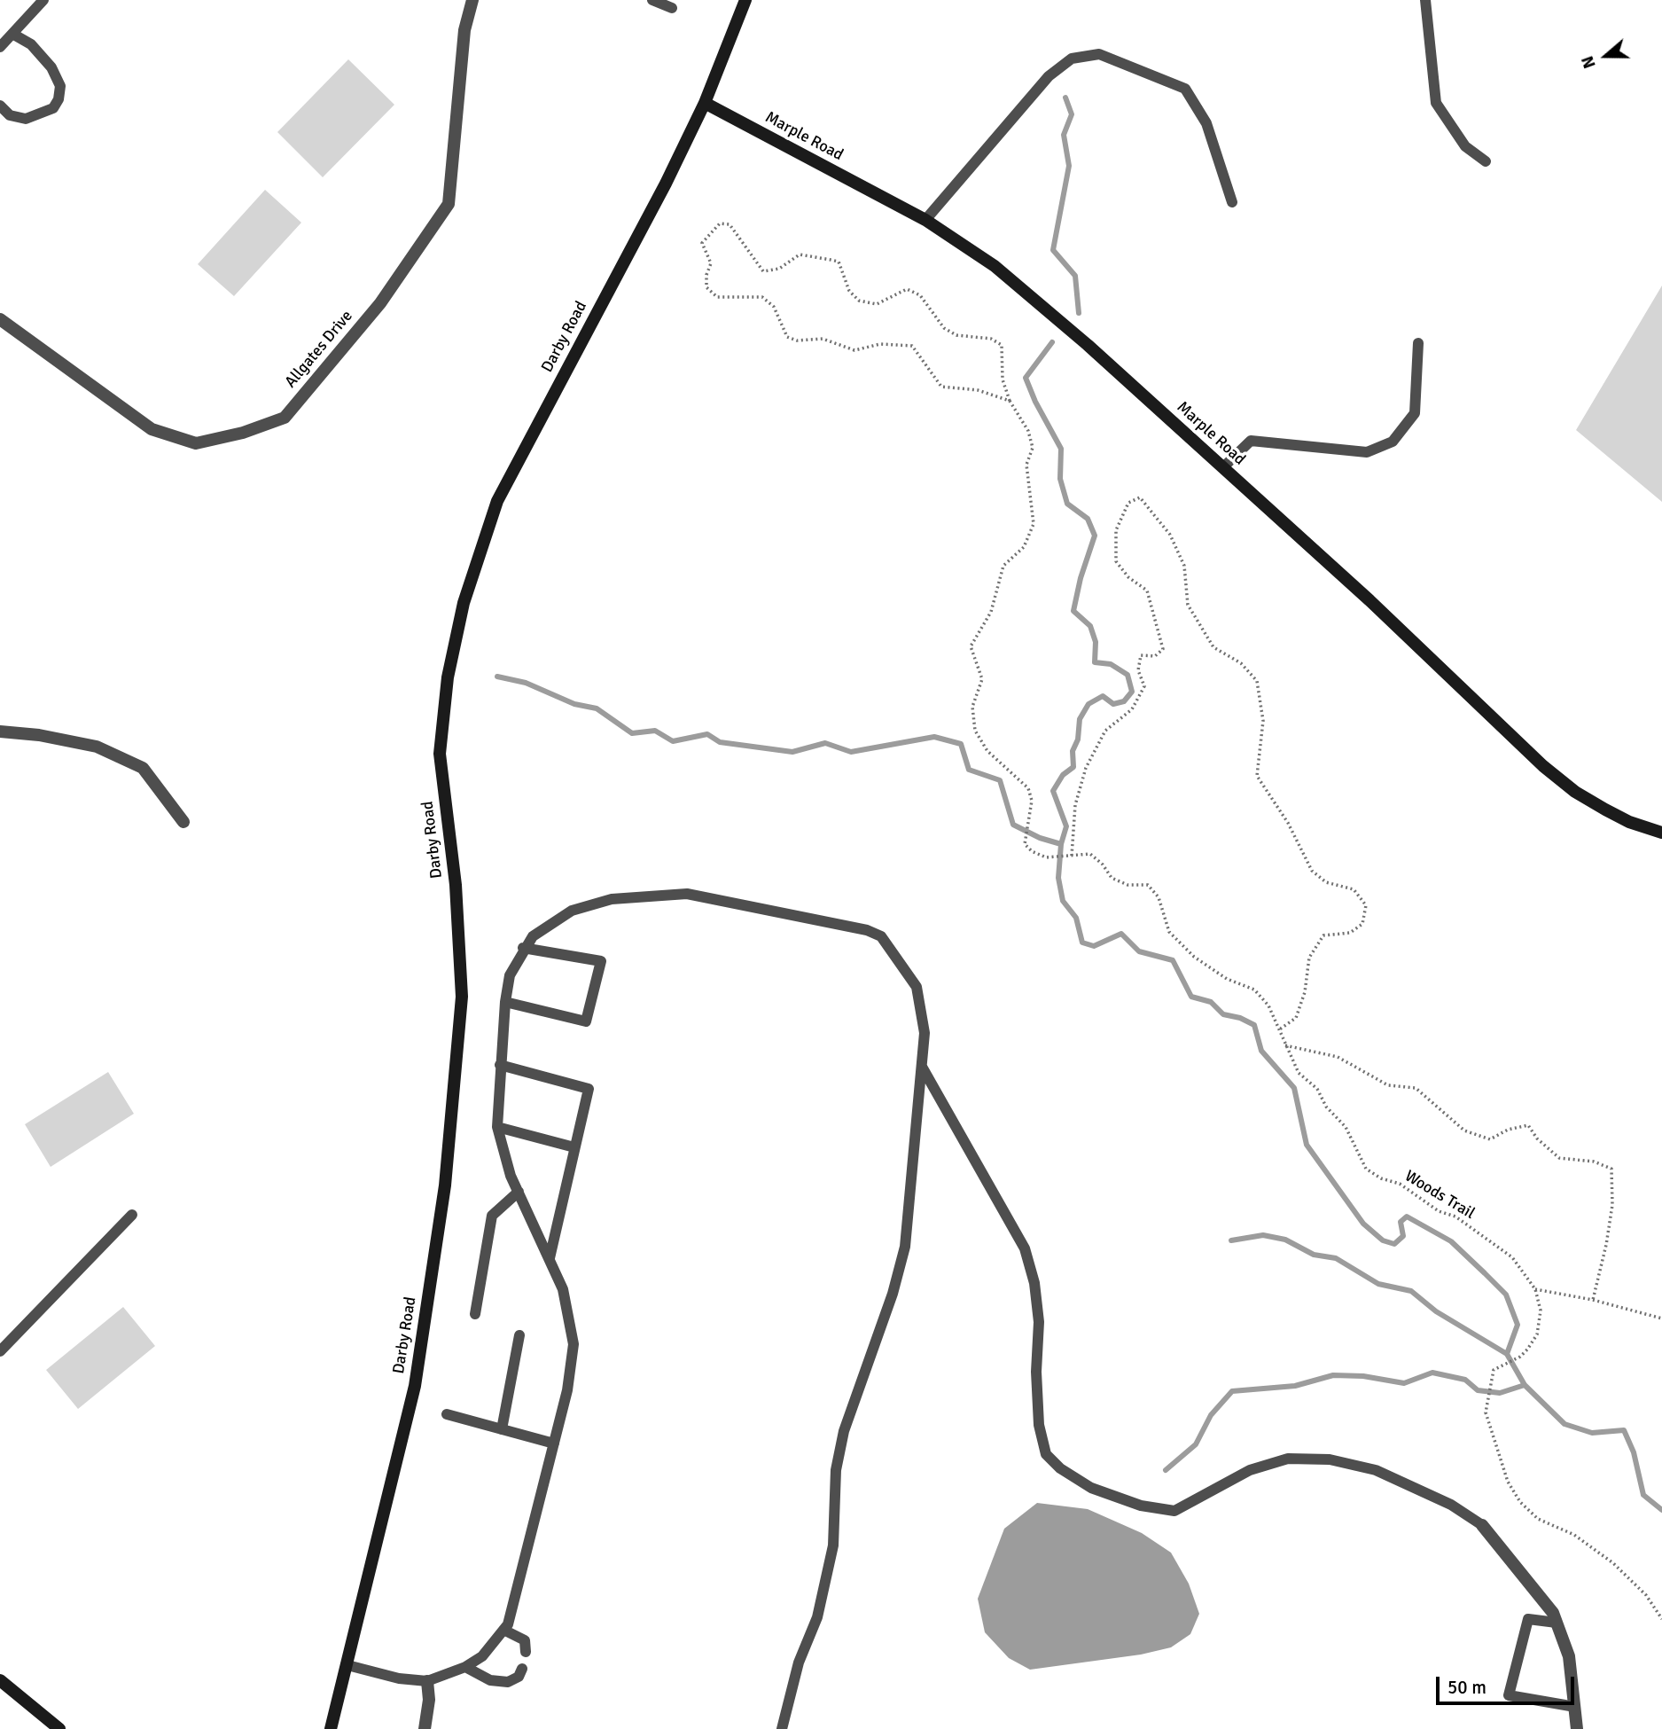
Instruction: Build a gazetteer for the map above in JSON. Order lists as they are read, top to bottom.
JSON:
{
  "streets": {
    "main road": ["Marple Road", "Darby Road"],
    "street": ["Allgates Drive"],
    "path": ["Woods Trail"]
  },
  "crossings": [
    ["Marple Road", "Darby Road"]
  ],
  "scale_bar": "50 m",
  "north": "left"
}
